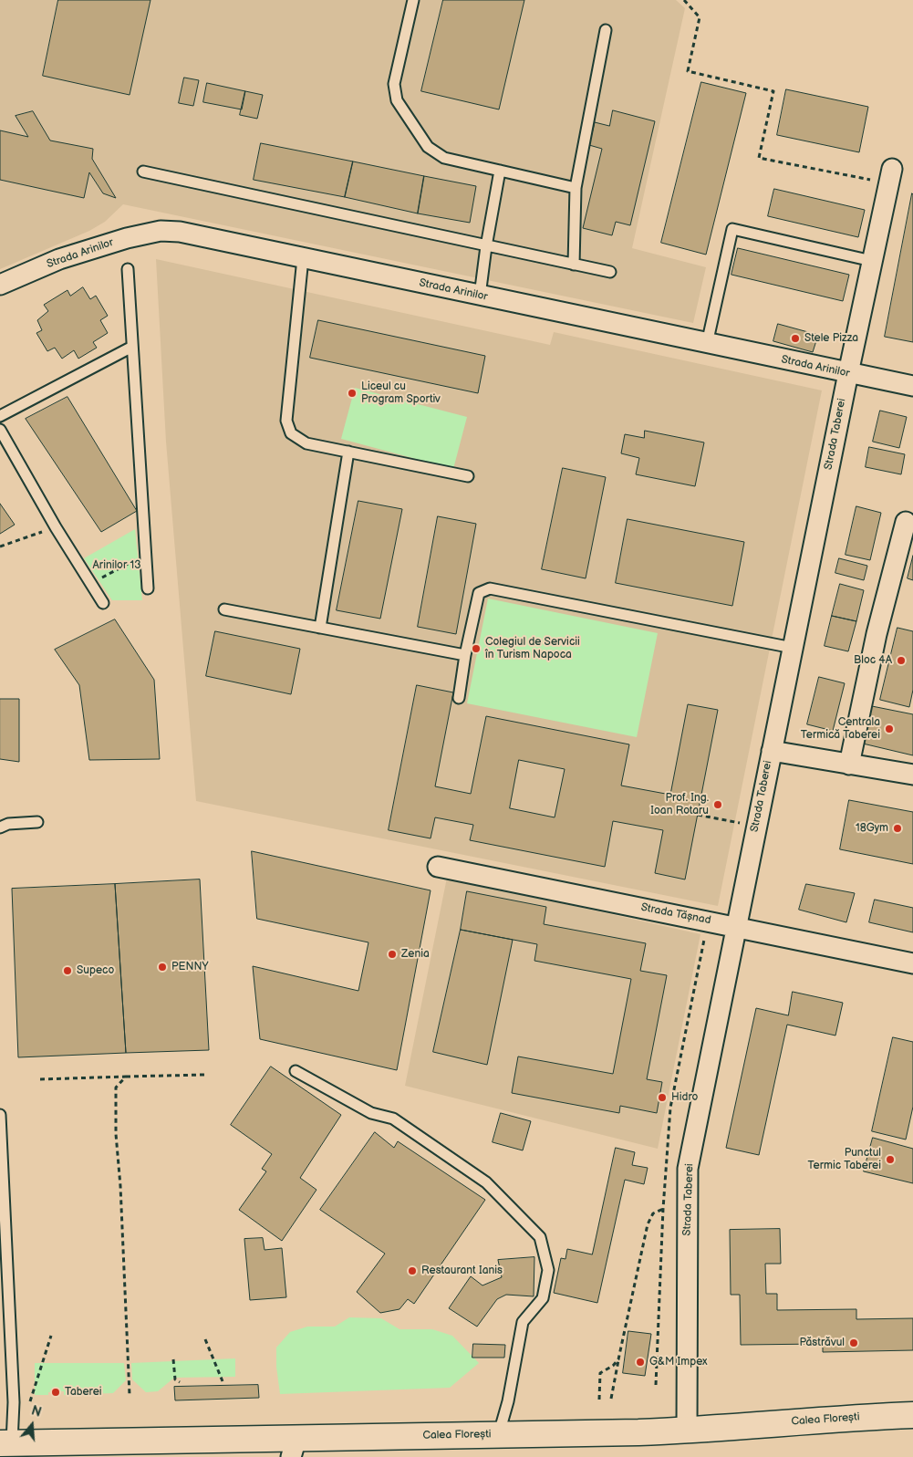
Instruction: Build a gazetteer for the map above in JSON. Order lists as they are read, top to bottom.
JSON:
{
  "streets": {
    "main road": ["Calea Florești"],
    "street": ["Strada Arinilor", "Strada Taberei", "Strada Tășnad"]
  },
  "crossings": [
    ["Strada Arinilor", "Strada Taberei"],
    ["Strada Taberei", "Strada Tășnad"],
    ["Strada Taberei", "Calea Florești"]
  ],
  "parks": ["Arinilor 13"],
  "places": [
    "Stele Pizza",
    "Liceul cu Program Sportiv",
    "Colegiul de Servicii în Turism Napoca",
    "Bloc 4A",
    "Centrala Termică Taberei",
    "Prof. Ing. Ioan Rotaru",
    "18Gym",
    "Zenia",
    "PENNY",
    "Supeco",
    "Hidro",
    "Punctul Termic Taberei",
    "Restaurant Ianis",
    "Păstrăvul",
    "G&M Impex",
    "Taberei"
  ],
  "north": "top"
}
